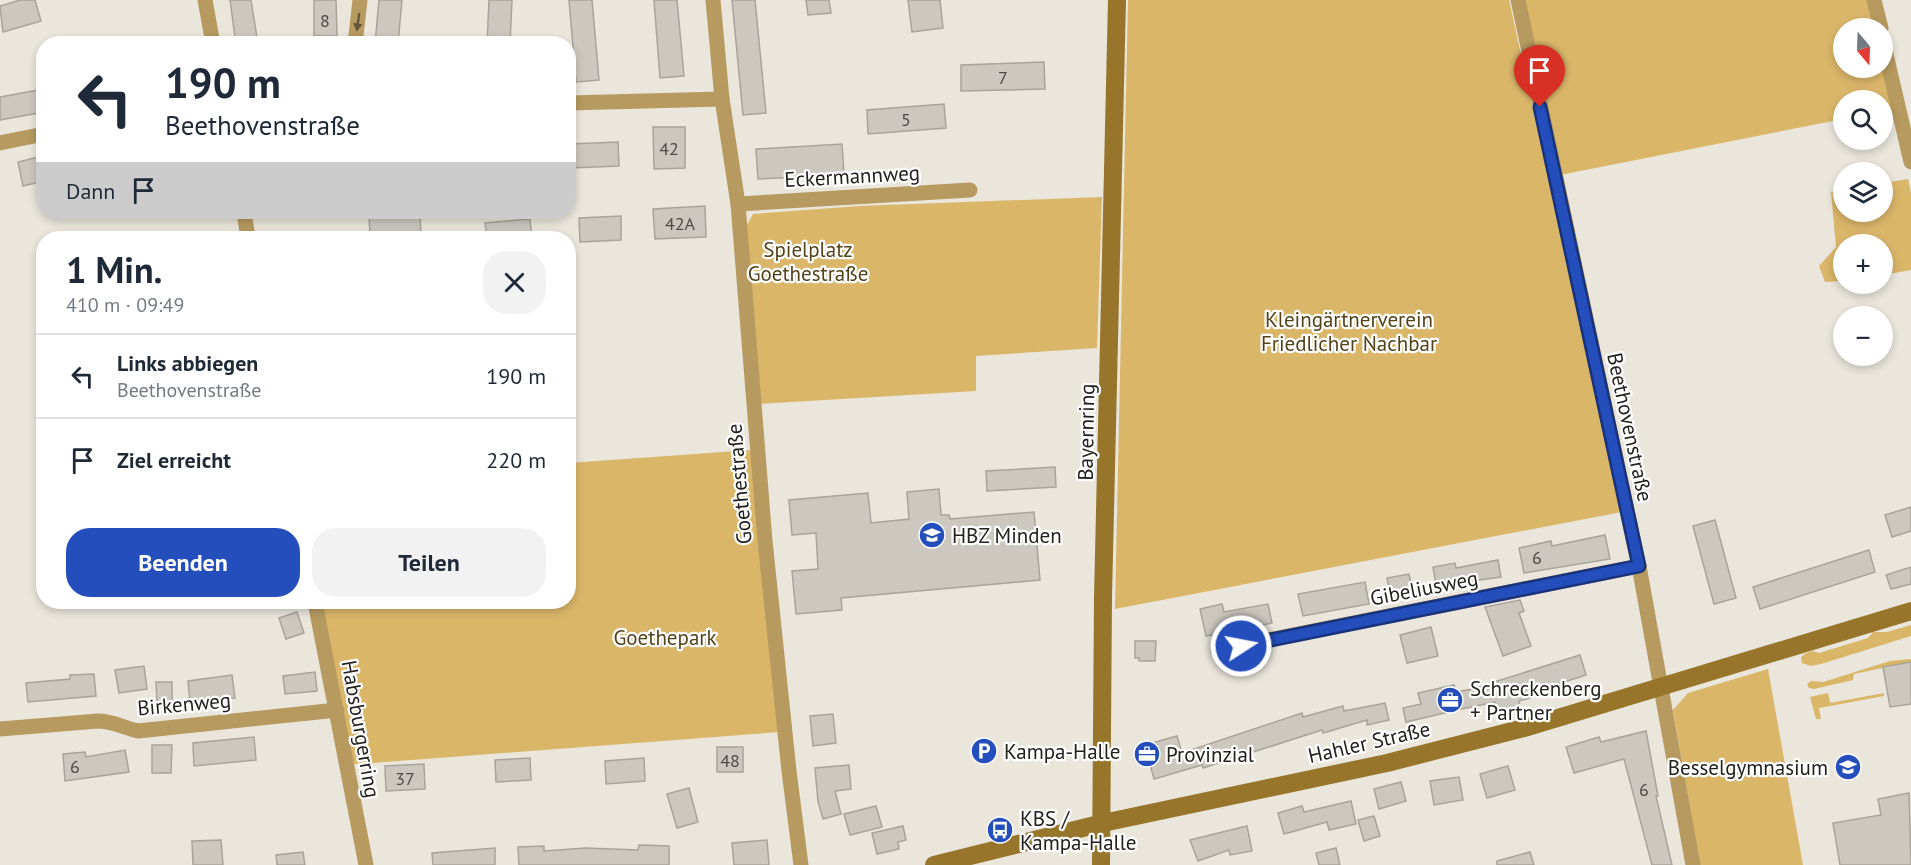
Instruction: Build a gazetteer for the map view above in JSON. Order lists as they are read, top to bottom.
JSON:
{
  "streets": {
    "street": [
      "Eckermannweg",
      "Beethovenstraße",
      "Bayernring",
      "Goethestraße",
      "Gibeliusweg",
      "Birkenweg",
      "Habsburgerring",
      "Hahler Straße"
    ]
  },
  "crossings": [
    ["Eckermannweg", "Goethestraße"],
    ["Beethovenstraße", "Gibeliusweg"],
    ["Beethovenstraße", "Hahler Straße"],
    ["Bayernring", "Hahler Straße"],
    ["Birkenweg", "Habsburgerring"]
  ],
  "parks": ["Spielplatz Goethestraße", "Kleingärtnerverein Friedlicher Nachbar", "Goethepark"],
  "places": {
    "school or university": ["HBZ Minden", "Besselgymnasium"],
    "office": ["Schreckenberg + Partner", "Provinzial"],
    "parking": ["Kampa-Halle"],
    "bus stop": ["KBS / Kampa-Halle"]
  },
  "house_numbers": [
    "8",
    "7",
    "5",
    "42",
    "42A",
    "6",
    "48",
    "6",
    "37",
    "6"
  ],
  "north": "bottom",
  "page": {
    "map_buttons": ["+", "−"],
    "turn": ["190 m", "Beethovenstraße"],
    "then": "Dann",
    "heading": ["1 Min.", "410 m · 09:49"],
    "list": [
      {
        "name": "Links abbiegen",
        "note": "Beethovenstraße",
        "value": "190 m"
      },
      {
        "name": "Ziel erreicht",
        "value": "220 m"
      }
    ],
    "buttons": ["Beenden", "Teilen"]
  }
}
